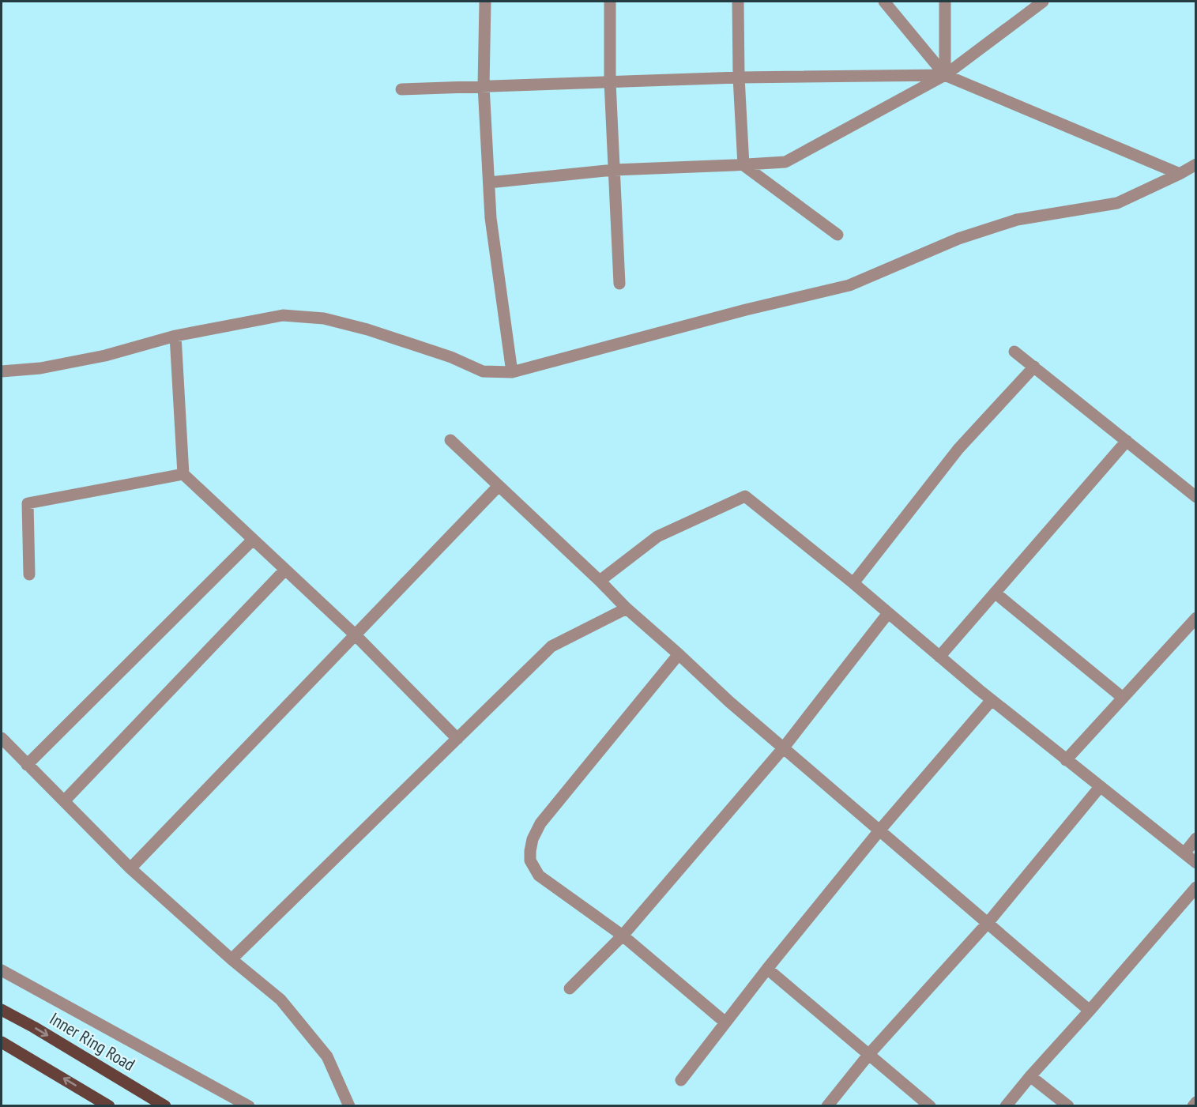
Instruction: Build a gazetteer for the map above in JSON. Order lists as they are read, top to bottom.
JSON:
{
  "streets": {
    "main road": ["Inner Ring Road"]
  }
}
